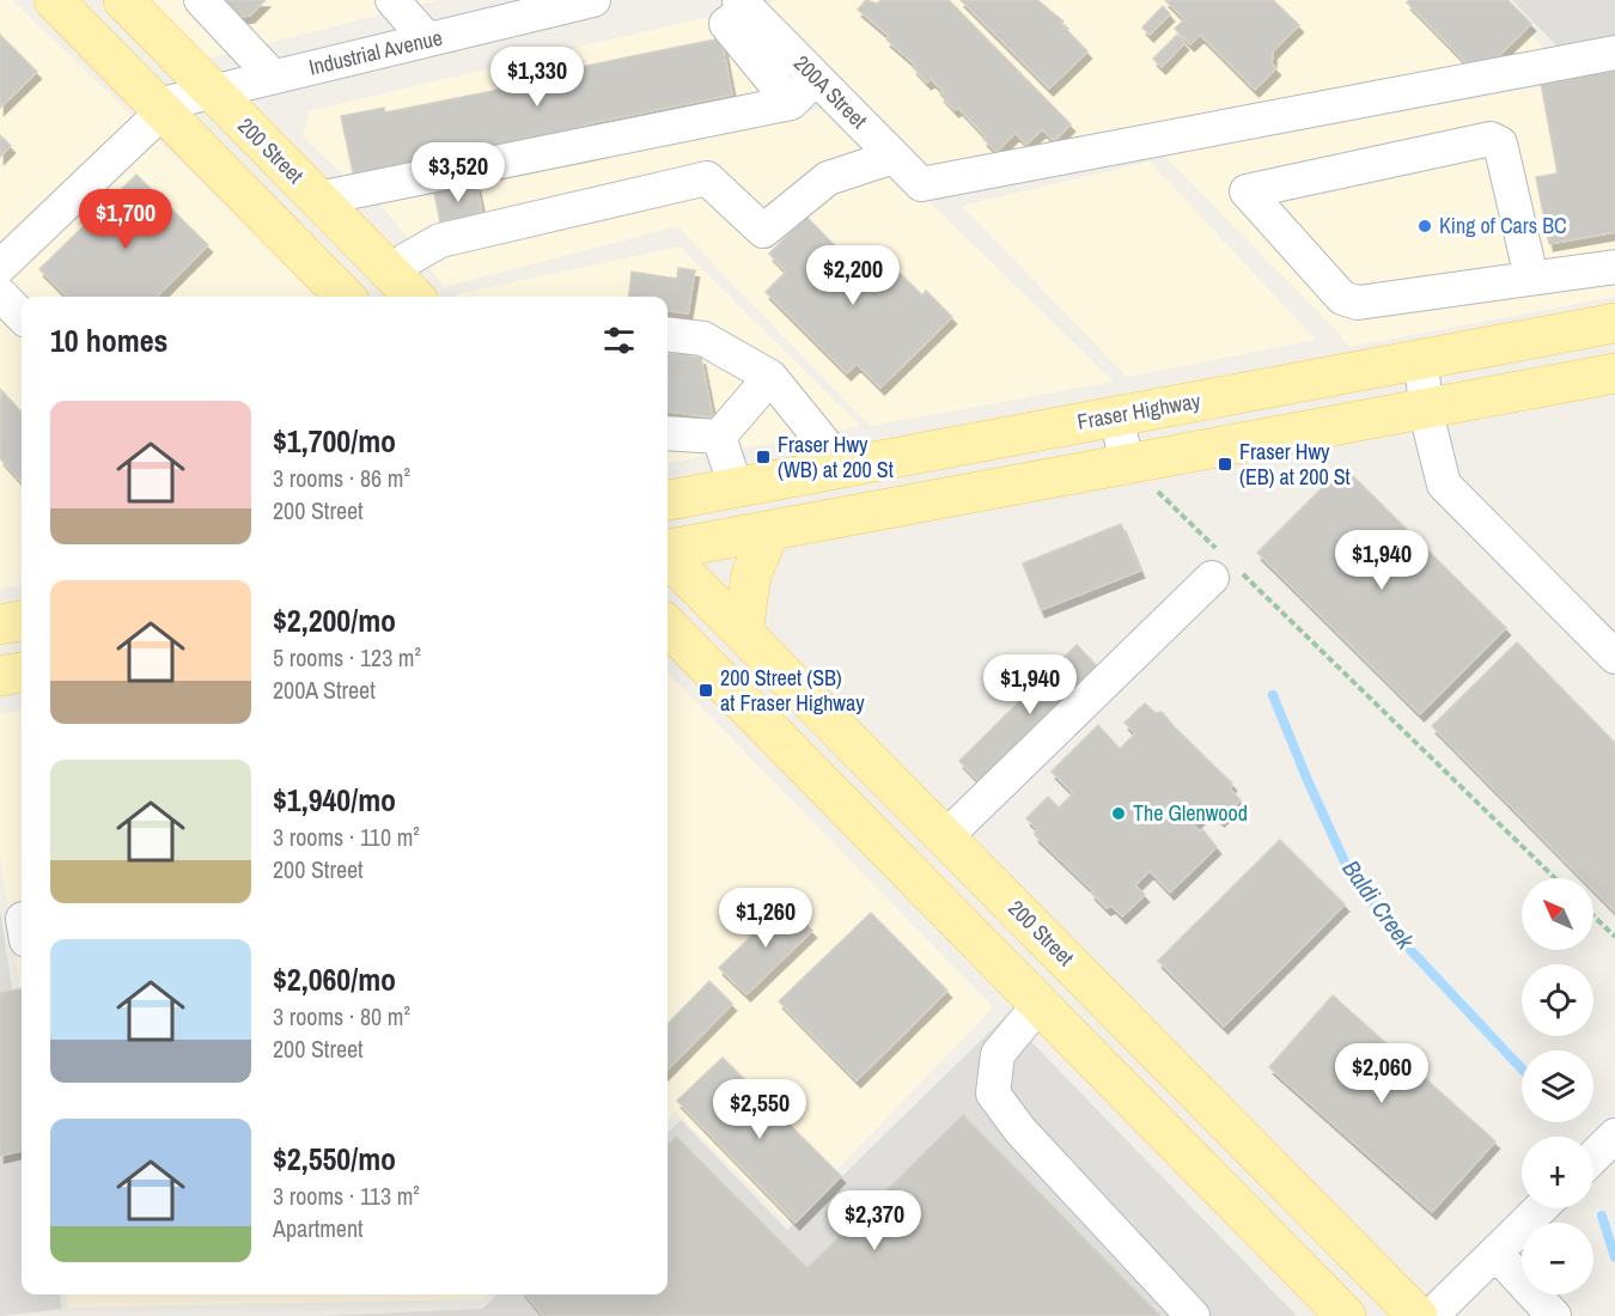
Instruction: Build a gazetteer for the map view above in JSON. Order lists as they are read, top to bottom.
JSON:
{
  "streets": {
    "main road": ["200 Street", "Fraser Highway"],
    "street": ["Industrial Avenue", "200A Street"]
  },
  "crossings": [
    ["Industrial Avenue", "200 Street"]
  ],
  "water": ["Baldi Creek"],
  "places": {
    "other": ["King of Cars BC", "The Glenwood"],
    "transit": ["Fraser Hwy (WB) at 200 St", "Fraser Hwy (EB) at 200 St", "200 Street (SB) at Fraser Highway"]
  },
  "north": "top left",
  "page": {
    "price": [
      "$1,330",
      "$3,520",
      "$1,700",
      "$2,200",
      "$1,940",
      "$1,940",
      "$1,260",
      "$2,060",
      "$2,550",
      "$2,370"
    ],
    "heading": "10 homes",
    "list": [
      {
        "name": "$1,700/mo",
        "note": "3 rooms · 86 m² · 200 Street"
      },
      {
        "name": "$2,200/mo",
        "note": "5 rooms · 123 m² · 200A Street"
      },
      {
        "name": "$1,940/mo",
        "note": "3 rooms · 110 m² · 200 Street"
      },
      {
        "name": "$2,060/mo",
        "note": "3 rooms · 80 m² · 200 Street"
      },
      {
        "name": "$2,550/mo",
        "note": "3 rooms · 113 m² · Apartment"
      }
    ],
    "map_buttons": ["+", "−"]
  }
}
